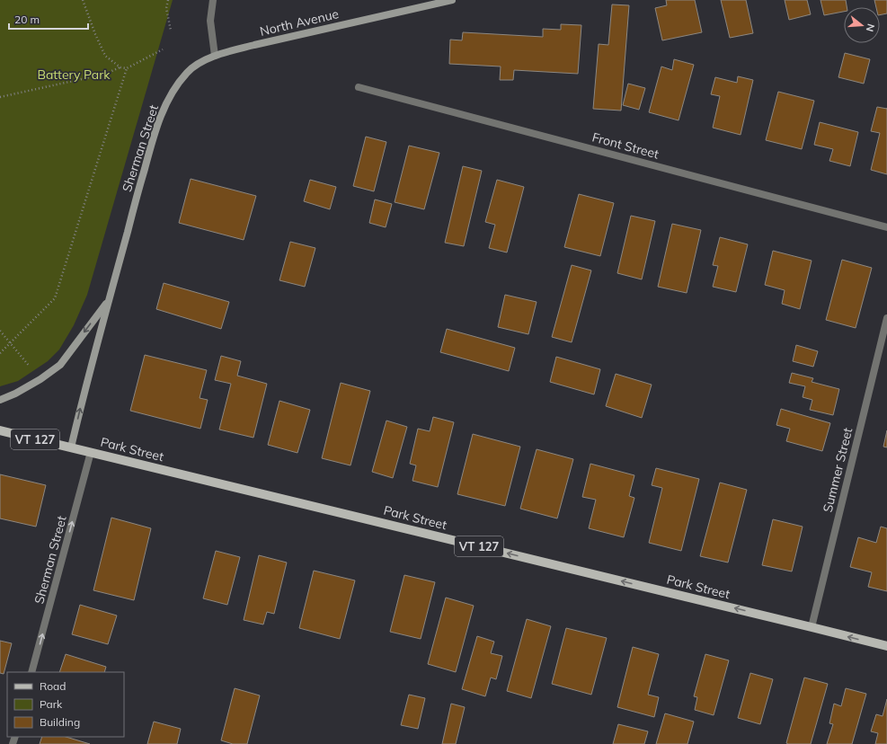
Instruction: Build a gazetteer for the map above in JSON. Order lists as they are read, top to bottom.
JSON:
{
  "streets": {
    "main road": [
      "North Avenue",
      "Sherman Street",
      "VT 127",
      "Park Street"
    ],
    "street": ["Front Street", "Summer Street"]
  },
  "crossings": [
    ["North Avenue", "Sherman Street"],
    ["Sherman Street", "Park Street"],
    ["Park Street", "Summer Street"]
  ],
  "one_way": ["Park Street"],
  "parks": ["Battery Park"],
  "legend": ["Road", "Park", "Building"],
  "scale_bar": "20 m",
  "north": "right"
}
